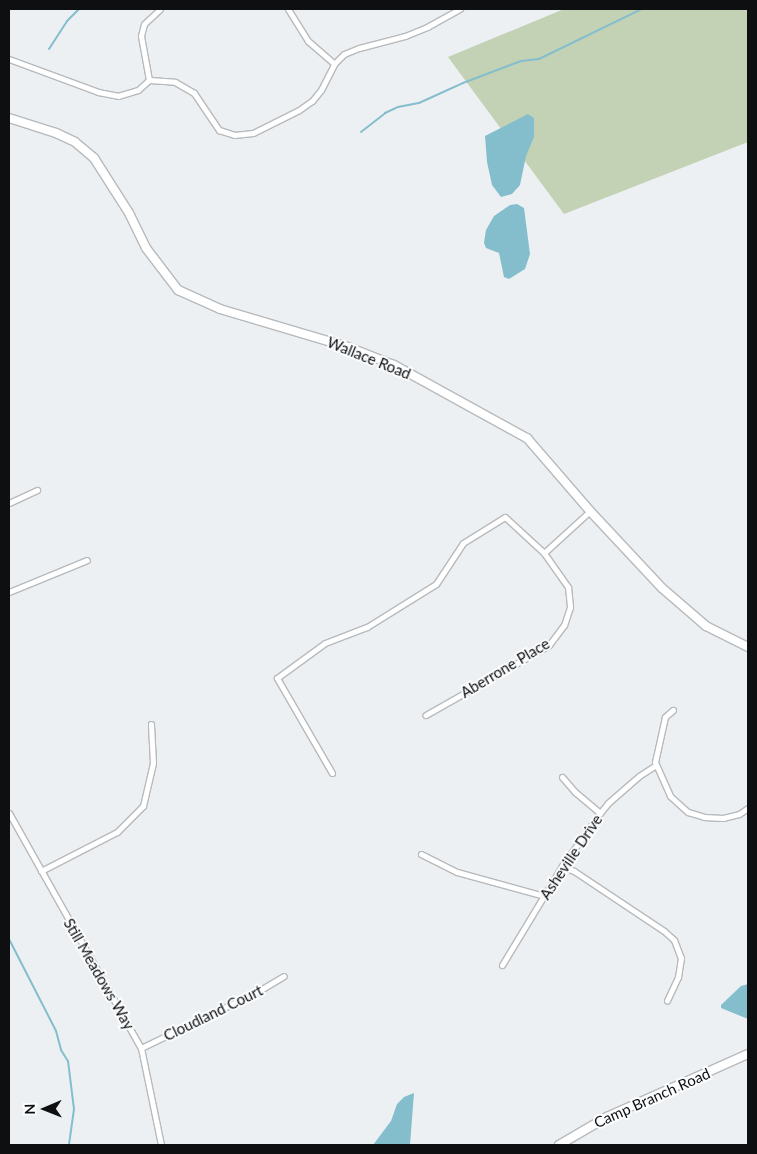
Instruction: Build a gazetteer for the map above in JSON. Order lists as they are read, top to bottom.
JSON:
{
  "streets": {
    "street": [
      "Wallace Road",
      "Aberrone Place",
      "Asheville Drive",
      "Still Meadows Way",
      "Cloudland Court",
      "Camp Branch Road"
    ]
  },
  "crossings": [
    ["Still Meadows Way", "Cloudland Court"]
  ],
  "north": "left"
}
